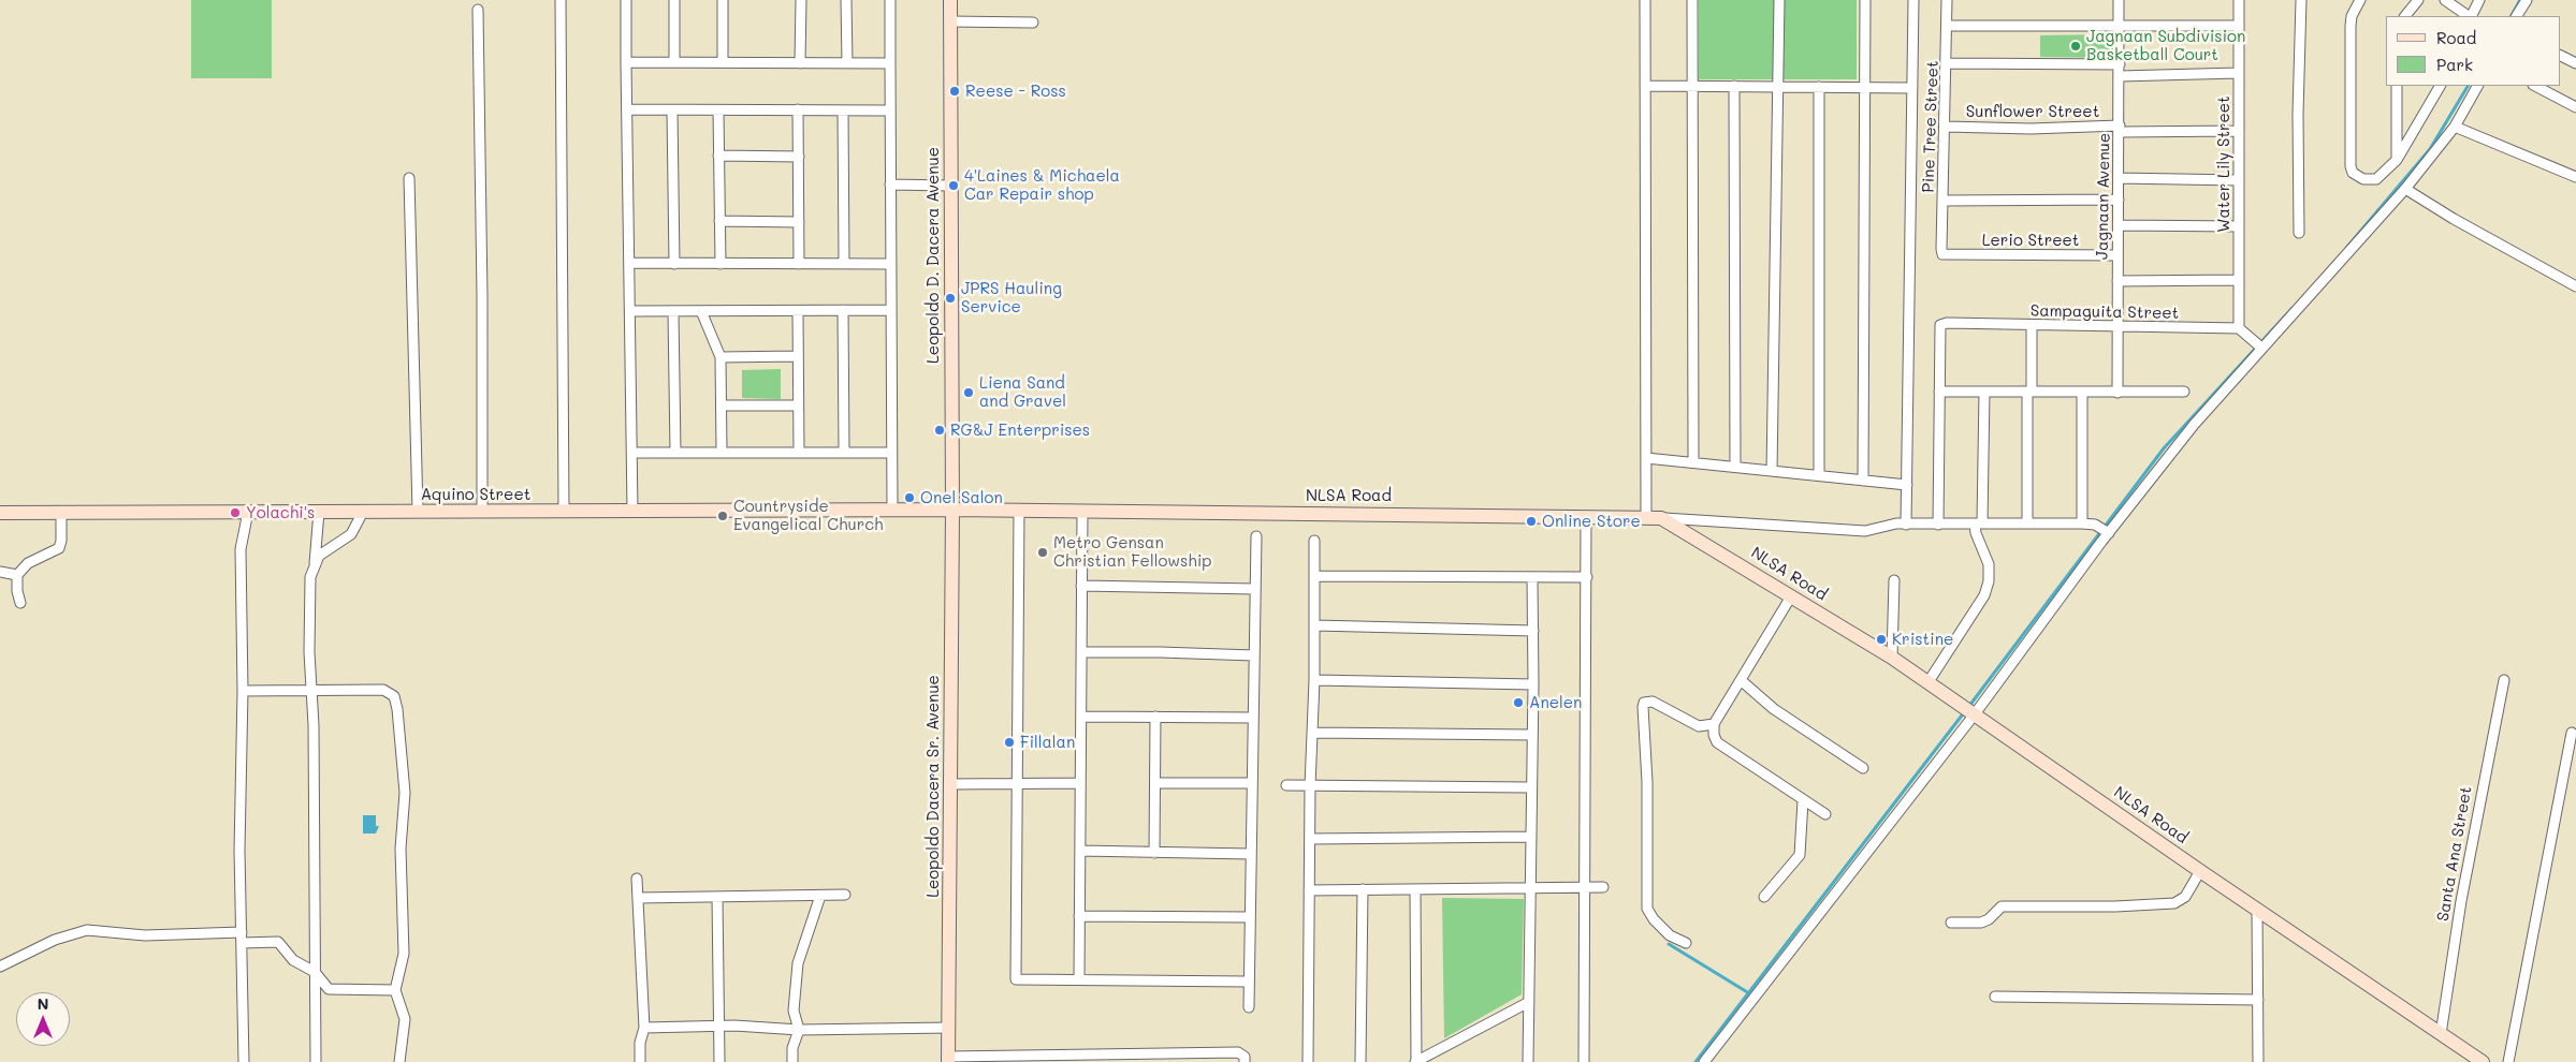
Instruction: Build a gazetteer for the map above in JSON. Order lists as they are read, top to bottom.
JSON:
{
  "streets": {
    "main road": [
      "Leopoldo D. Dacera Avenue",
      "Aquino Street",
      "NLSA Road",
      "Leopoldo Dacera Sr. Avenue"
    ],
    "street": [
      "Sunflower Street",
      "Pine Tree Street",
      "Water Lily Street",
      "Jagnaan Avenue",
      "Lerio Street",
      "Sampaguita Street",
      "Santa Ana Street"
    ]
  },
  "crossings": [
    ["Sunflower Street", "Pine Tree Street"],
    ["Sunflower Street", "Water Lily Street"],
    ["Sunflower Street", "Jagnaan Avenue"],
    ["Pine Tree Street", "Lerio Street"],
    ["Water Lily Street", "Sampaguita Street"],
    ["Jagnaan Avenue", "Lerio Street"],
    ["Jagnaan Avenue", "Sampaguita Street"],
    ["Leopoldo D. Dacera Avenue", "Aquino Street"],
    ["Leopoldo D. Dacera Avenue", "NLSA Road"],
    ["Leopoldo D. Dacera Avenue", "Leopoldo Dacera Sr. Avenue"],
    ["Aquino Street", "NLSA Road"],
    ["Aquino Street", "Leopoldo Dacera Sr. Avenue"],
    ["NLSA Road", "Leopoldo Dacera Sr. Avenue"],
    ["NLSA Road", "Santa Ana Street"]
  ],
  "places": [
    "Jagnaan Subdivision Basketball Court",
    "Reese - Ross",
    "4'Laines & Michaela Car Repair shop",
    "JPRS Hauling Service",
    "Liena Sand and Gravel",
    "RG&J Enterprises",
    "Onel Salon",
    "Yolachi's",
    "Countryside Evangelical Church",
    "Online Store",
    "Metro Gensan Christian Fellowship",
    "Kristine",
    "Anelen",
    "Fillalan"
  ],
  "legend": ["Road", "Park"],
  "north": "top"
}
